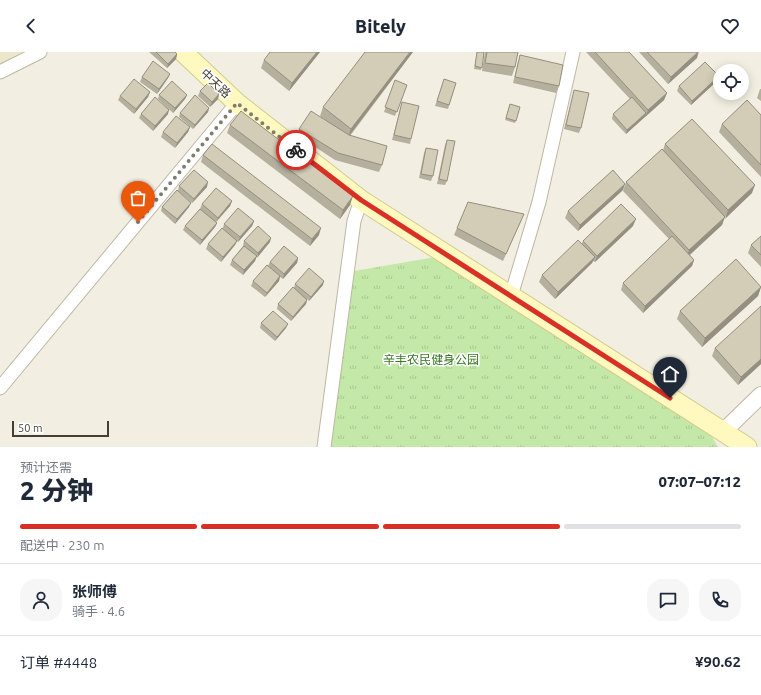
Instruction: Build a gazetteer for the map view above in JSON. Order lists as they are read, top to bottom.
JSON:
{
  "streets": {
    "main road": ["中天路"]
  },
  "parks": ["辛丰农民健身公园"],
  "scale_bar": "50 m",
  "page": {
    "header": "Bitely",
    "scale": "50 m",
    "heading": ["2 分钟", "预计还需", "07:07–07:12"],
    "panel": [
      "张师傅",
      "骑手 · 4.6",
      "订单 #4448",
      "¥90.62"
    ],
    "bar": "配送中 · 230 m"
  }
}
